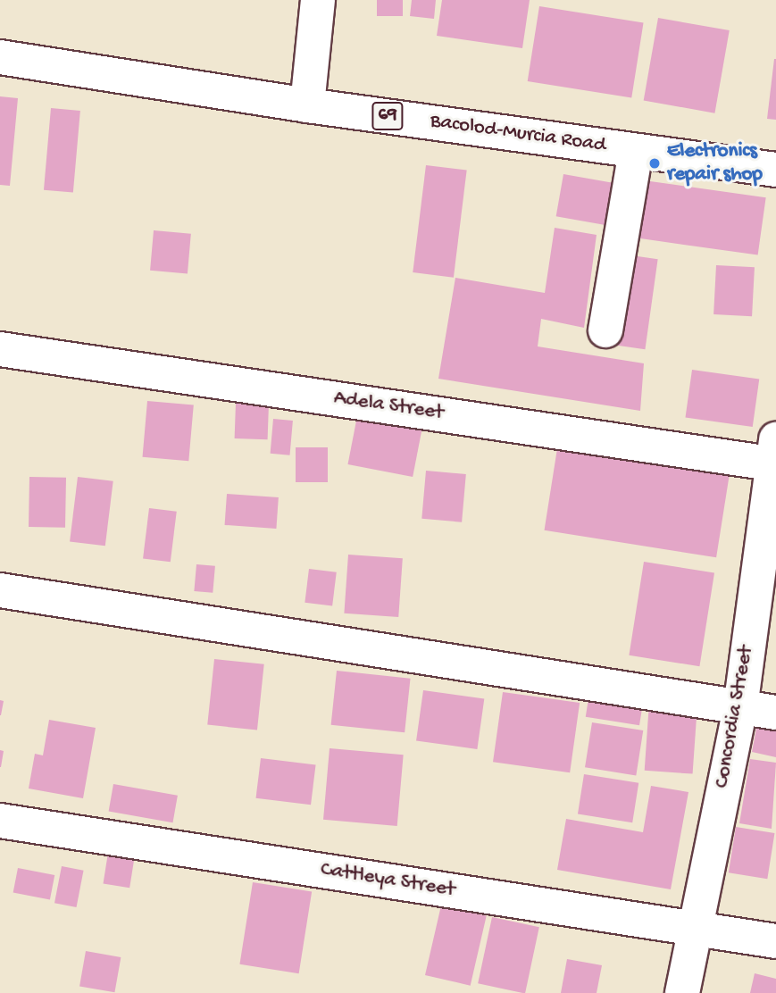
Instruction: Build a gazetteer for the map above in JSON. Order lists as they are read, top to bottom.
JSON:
{
  "streets": {
    "street": [
      "69",
      "Bacolod-Murcia Road",
      "Adela Street",
      "Concordia Street",
      "Cattleya Street"
    ]
  },
  "crossings": [
    ["Adela Street", "Concordia Street"],
    ["Concordia Street", "Cattleya Street"]
  ],
  "places": ["Electronics repair shop"]
}
